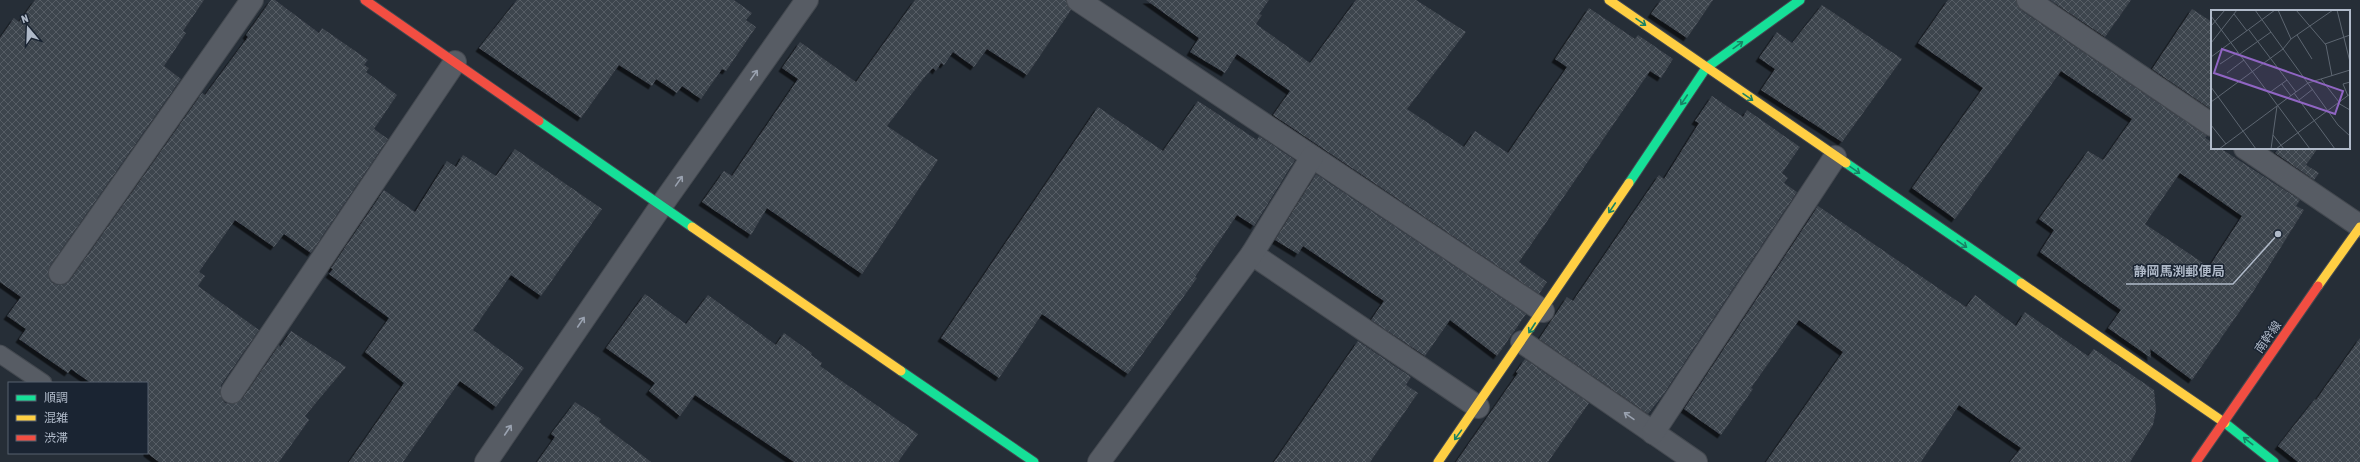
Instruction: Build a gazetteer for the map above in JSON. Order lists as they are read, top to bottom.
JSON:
{
  "streets": {
    "street": ["南幹線"]
  },
  "places": ["静岡馬渕郵便局"],
  "legend": ["順調", "混雑", "渋滞"],
  "north": "top"
}
